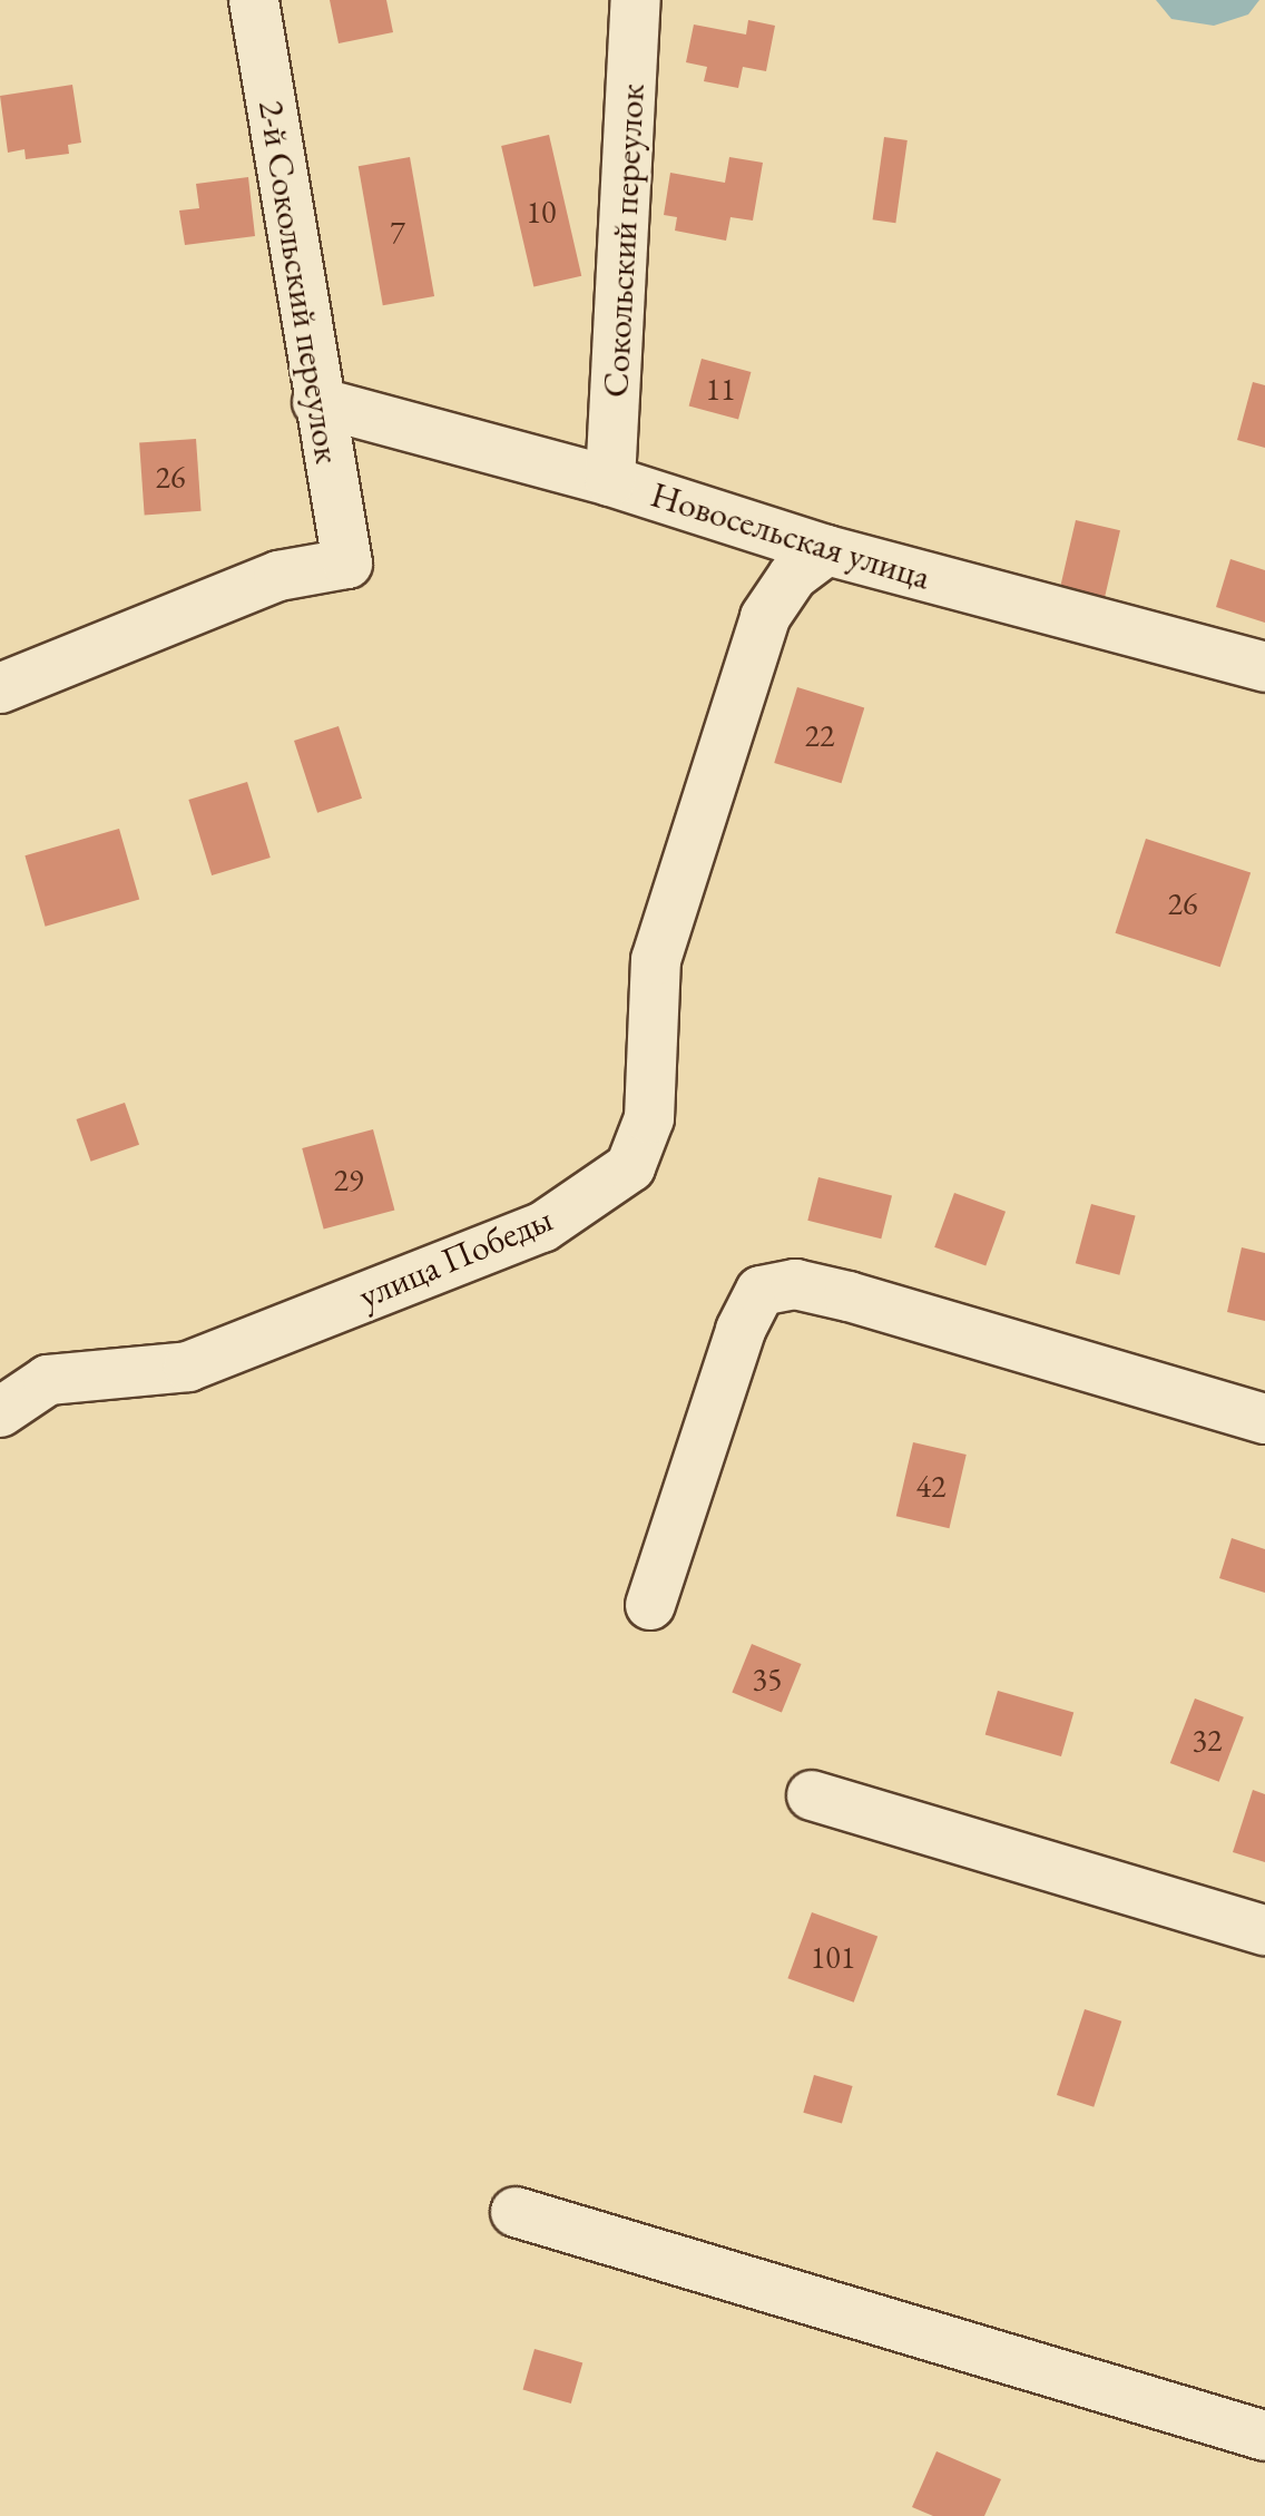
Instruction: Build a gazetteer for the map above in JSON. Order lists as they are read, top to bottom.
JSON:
{
  "streets": {
    "street": [
      "Сокольский переулок",
      "2-й Сокольский переулок",
      "Новосельская улица",
      "улица Победы"
    ]
  },
  "crossings": [
    ["Сокольский переулок", "Новосельская улица"],
    ["2-й Сокольский переулок", "Новосельская улица"],
    ["Новосельская улица", "улица Победы"]
  ],
  "house_numbers": [
    "10",
    "7",
    "11",
    "26",
    "22",
    "26",
    "29",
    "42",
    "35",
    "32",
    "101"
  ]
}
